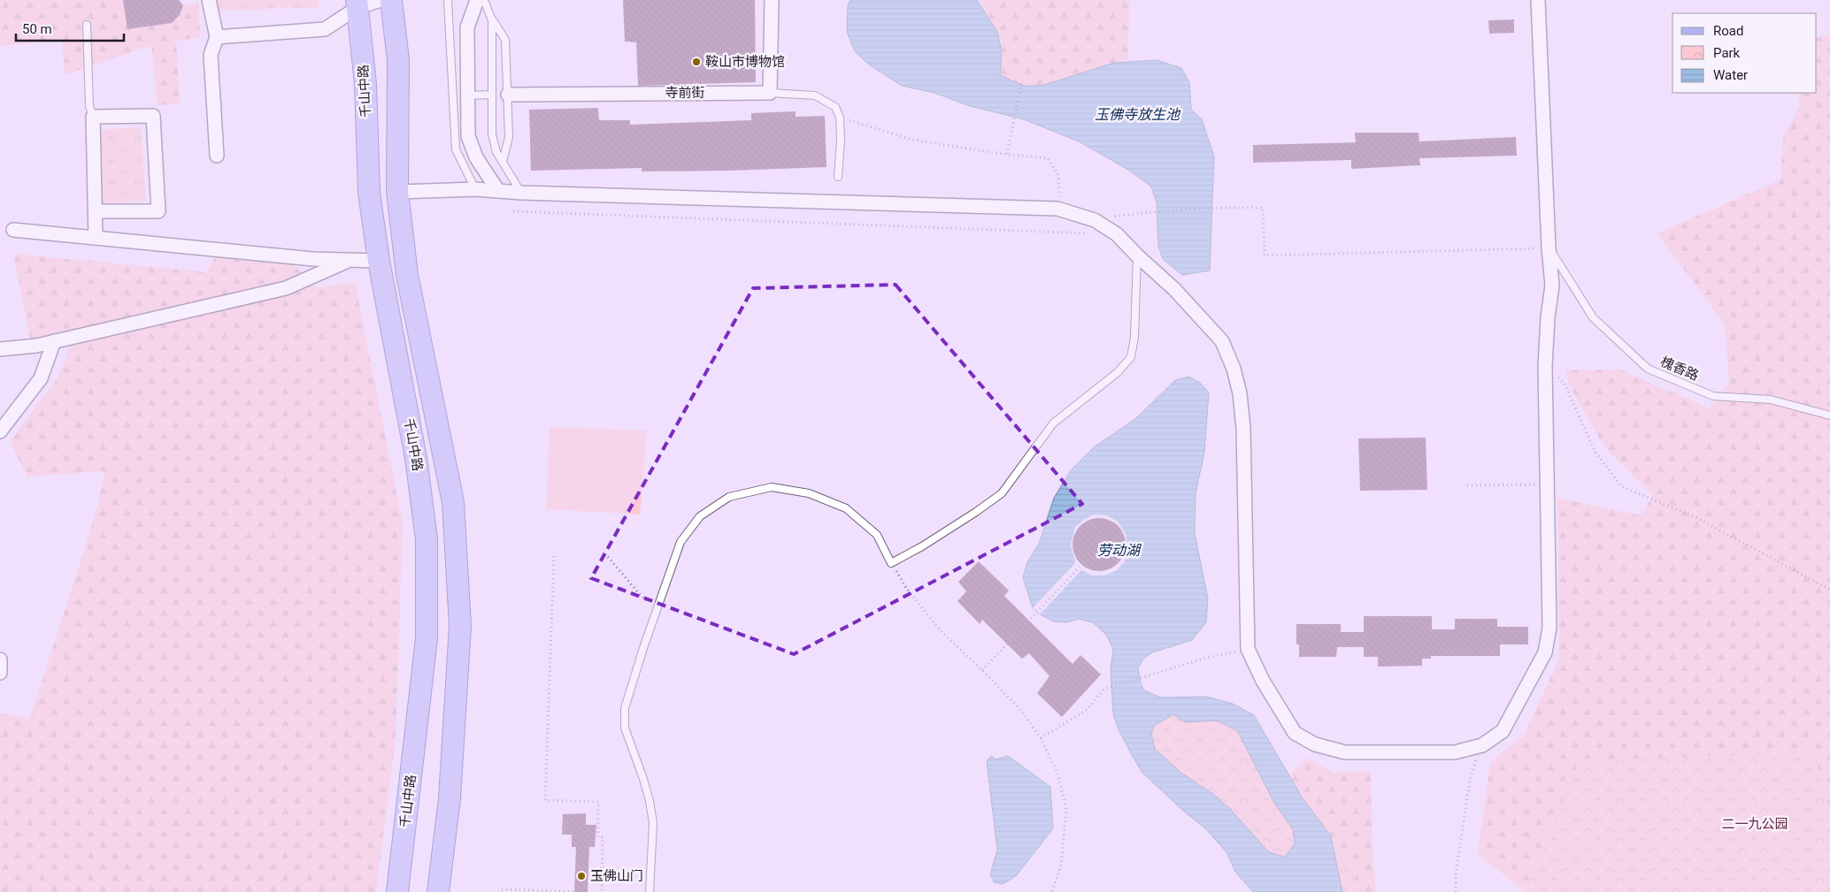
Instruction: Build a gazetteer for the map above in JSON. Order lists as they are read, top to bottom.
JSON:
{
  "streets": {
    "main road": ["千山中路"],
    "street": ["寺前街"],
    "lane": ["槐香路"]
  },
  "water": ["玉佛寺放生池", "劳动湖"],
  "parks": ["二一九公园"],
  "places": ["鞍山市博物馆", "玉佛山门"],
  "legend": ["Road", "Park", "Water"],
  "scale_bar": "50 m"
}
